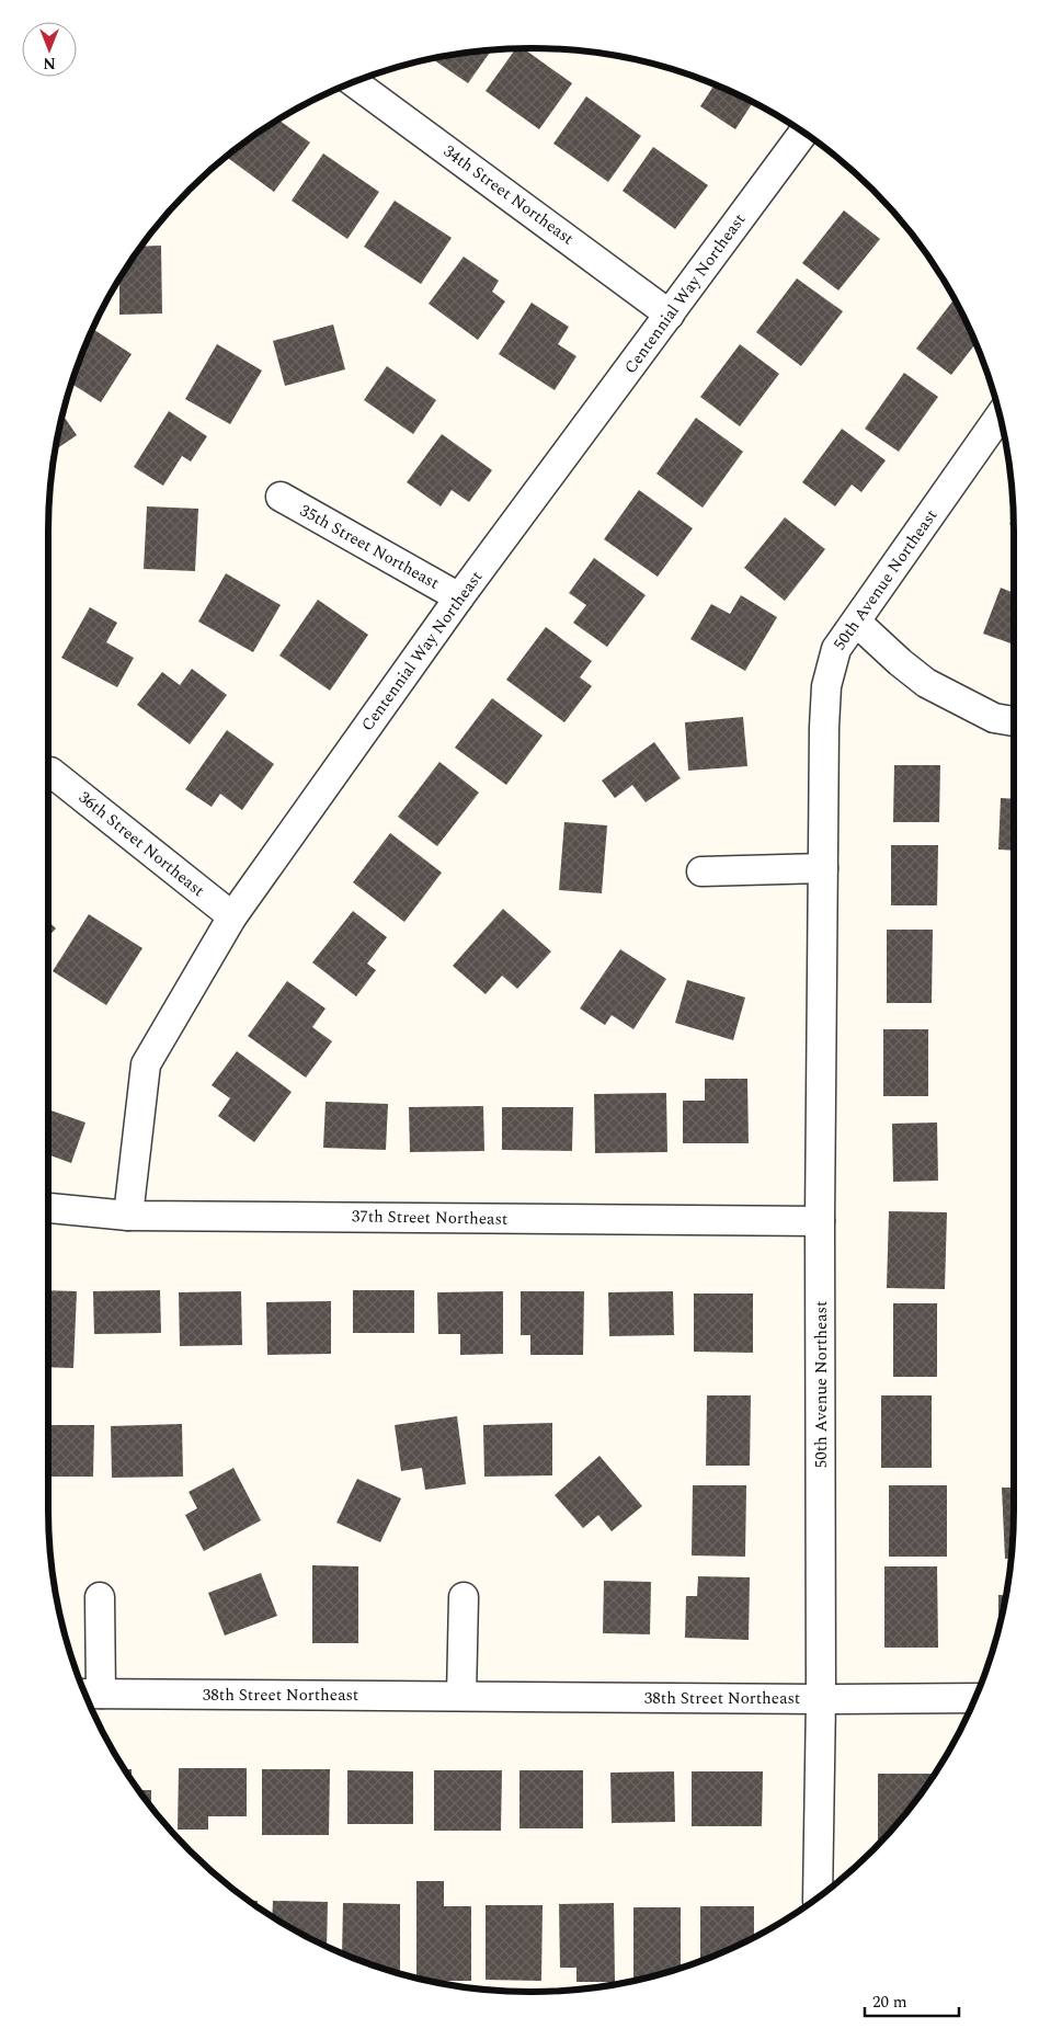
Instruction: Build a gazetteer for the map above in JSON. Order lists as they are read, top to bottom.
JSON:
{
  "streets": {
    "street": [
      "34th Street Northeast",
      "Centennial Way Northeast",
      "35th Street Northeast",
      "50th Avenue Northeast",
      "36th Street Northeast",
      "37th Street Northeast",
      "38th Street Northeast"
    ]
  },
  "crossings": [
    ["34th Street Northeast", "Centennial Way Northeast"],
    ["Centennial Way Northeast", "35th Street Northeast"],
    ["Centennial Way Northeast", "36th Street Northeast"],
    ["Centennial Way Northeast", "37th Street Northeast"],
    ["50th Avenue Northeast", "37th Street Northeast"],
    ["50th Avenue Northeast", "38th Street Northeast"]
  ],
  "scale_bar": "20 m",
  "north": "bottom"
}
